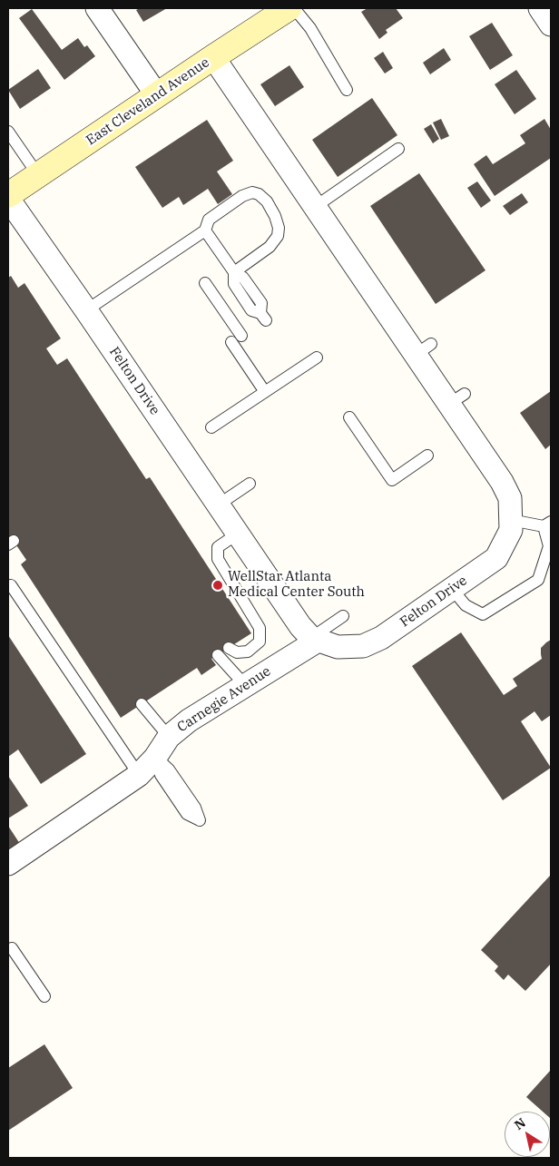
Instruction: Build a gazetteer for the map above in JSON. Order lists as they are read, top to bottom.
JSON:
{
  "streets": {
    "main road": ["East Cleveland Avenue"],
    "street": ["Felton Drive", "Carnegie Avenue"]
  },
  "crossings": [
    ["East Cleveland Avenue", "Felton Drive"],
    ["Felton Drive", "Carnegie Avenue"]
  ],
  "places": ["WellStar Atlanta Medical Center South"],
  "north": "top left"
}
